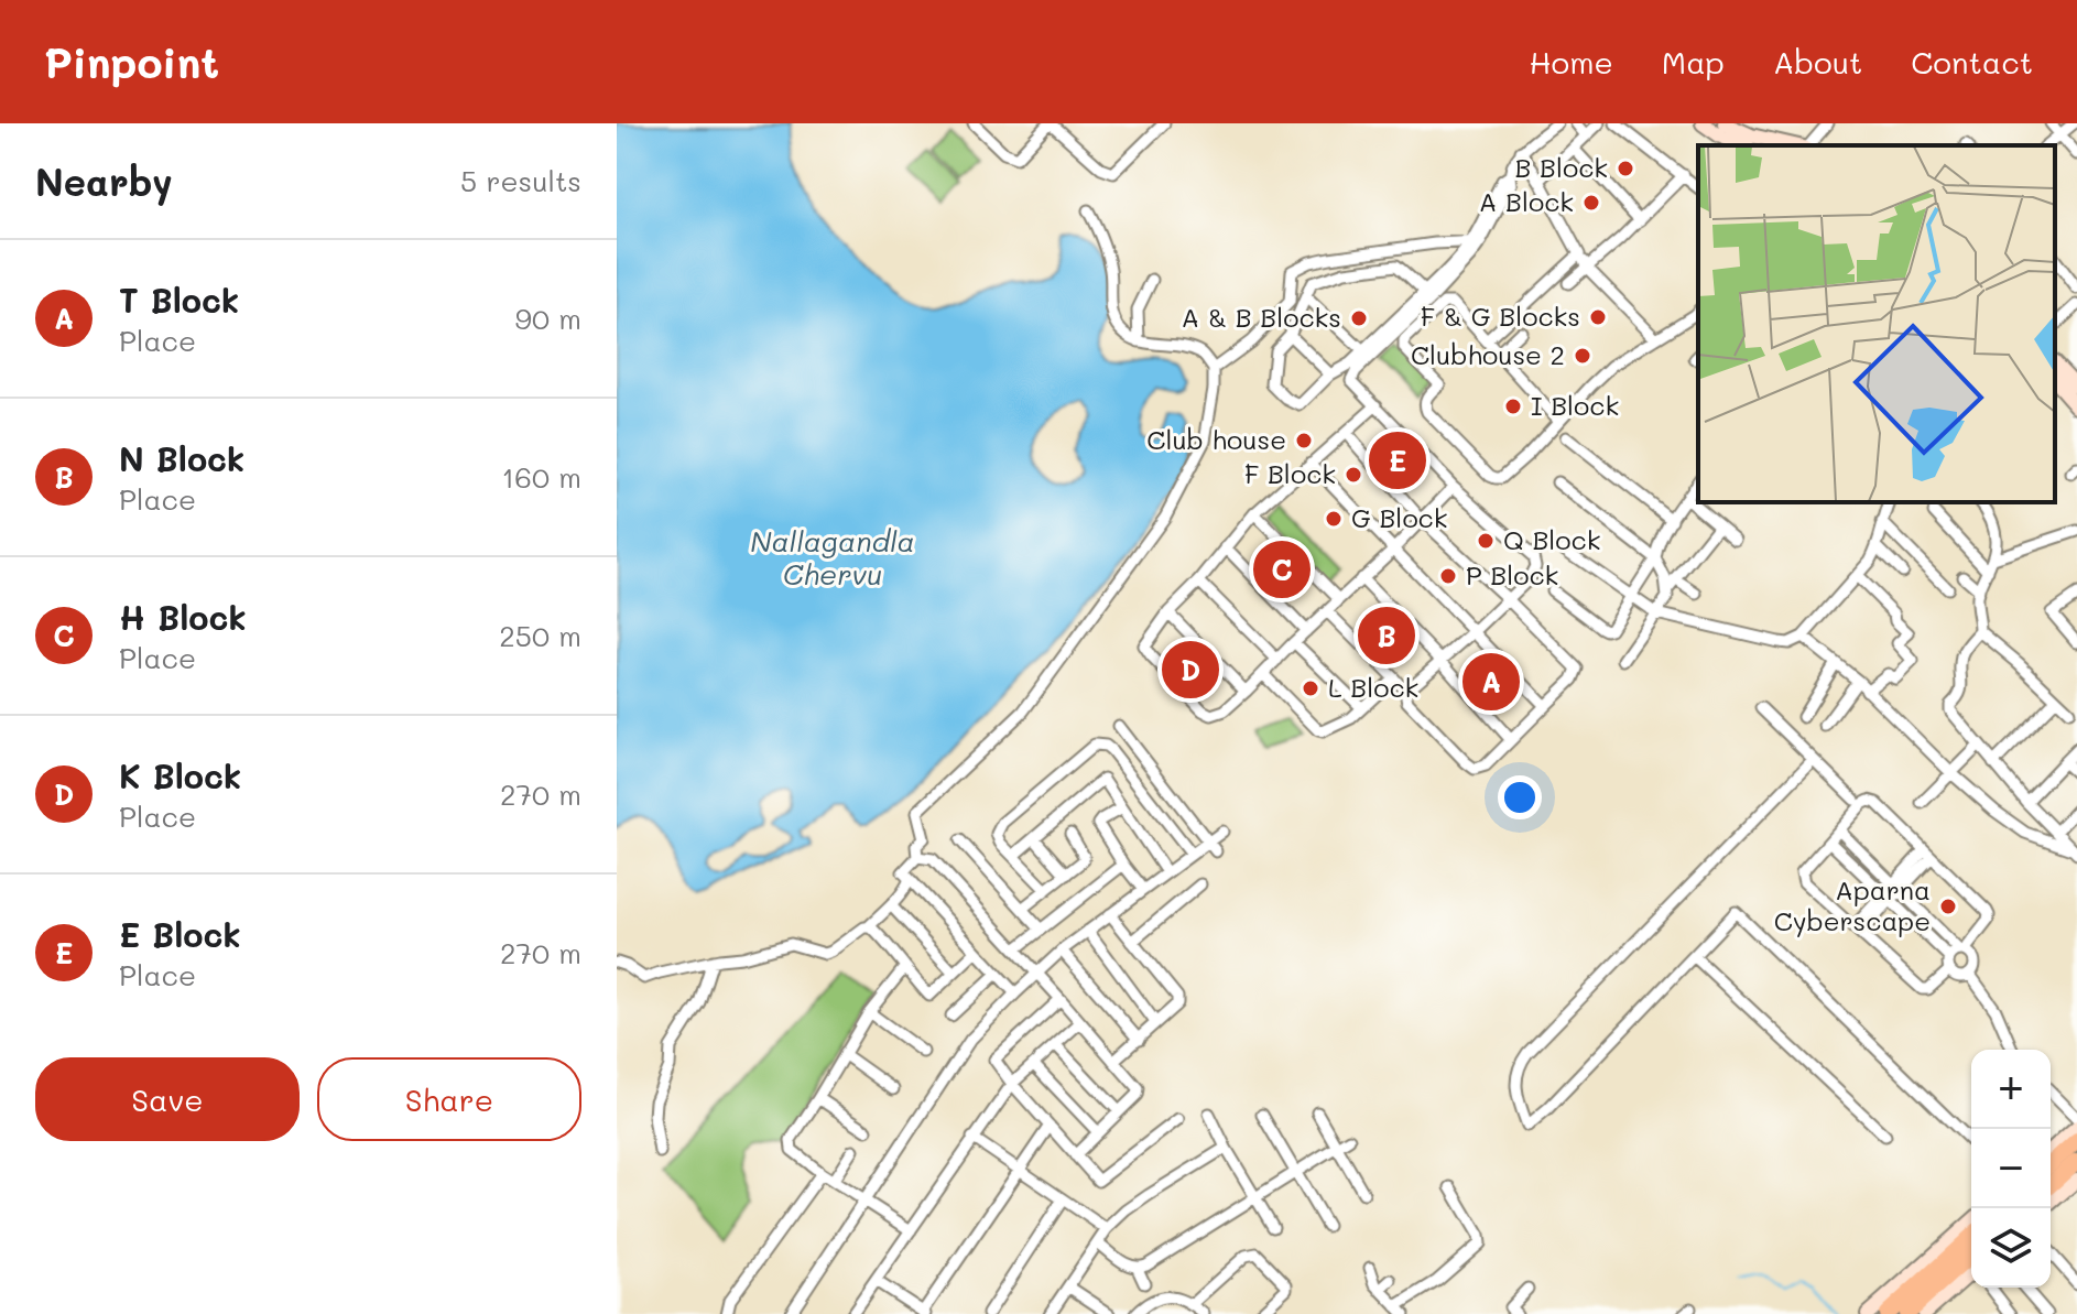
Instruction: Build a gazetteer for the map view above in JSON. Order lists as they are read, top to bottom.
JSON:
{
  "water": ["Nallagandla Chervu"],
  "places": [
    "B Block",
    "A Block",
    "F & G Blocks",
    "A & B Blocks",
    "Clubhouse 2",
    "I Block",
    "Club house",
    "F Block",
    "G Block",
    "Q Block",
    "P Block",
    "L Block",
    "Aparna Cyberscape"
  ],
  "page": {
    "header": "Pinpoint",
    "nav": [
      "Home",
      "Map",
      "About",
      "Contact"
    ],
    "heading": ["Nearby", "5 results"],
    "list": [
      {
        "mark": "A",
        "name": "T Block",
        "note": "Place",
        "value": "90 m"
      },
      {
        "mark": "B",
        "name": "N Block",
        "note": "Place",
        "value": "160 m"
      },
      {
        "mark": "C",
        "name": "H Block",
        "note": "Place",
        "value": "250 m"
      },
      {
        "mark": "D",
        "name": "K Block",
        "note": "Place",
        "value": "270 m"
      },
      {
        "mark": "E",
        "name": "E Block",
        "note": "Place",
        "value": "270 m"
      }
    ],
    "pins": [
      "E",
      "C",
      "B",
      "D",
      "A"
    ],
    "buttons": ["Save", "Share"],
    "map_buttons": ["+", "−"]
  }
}
